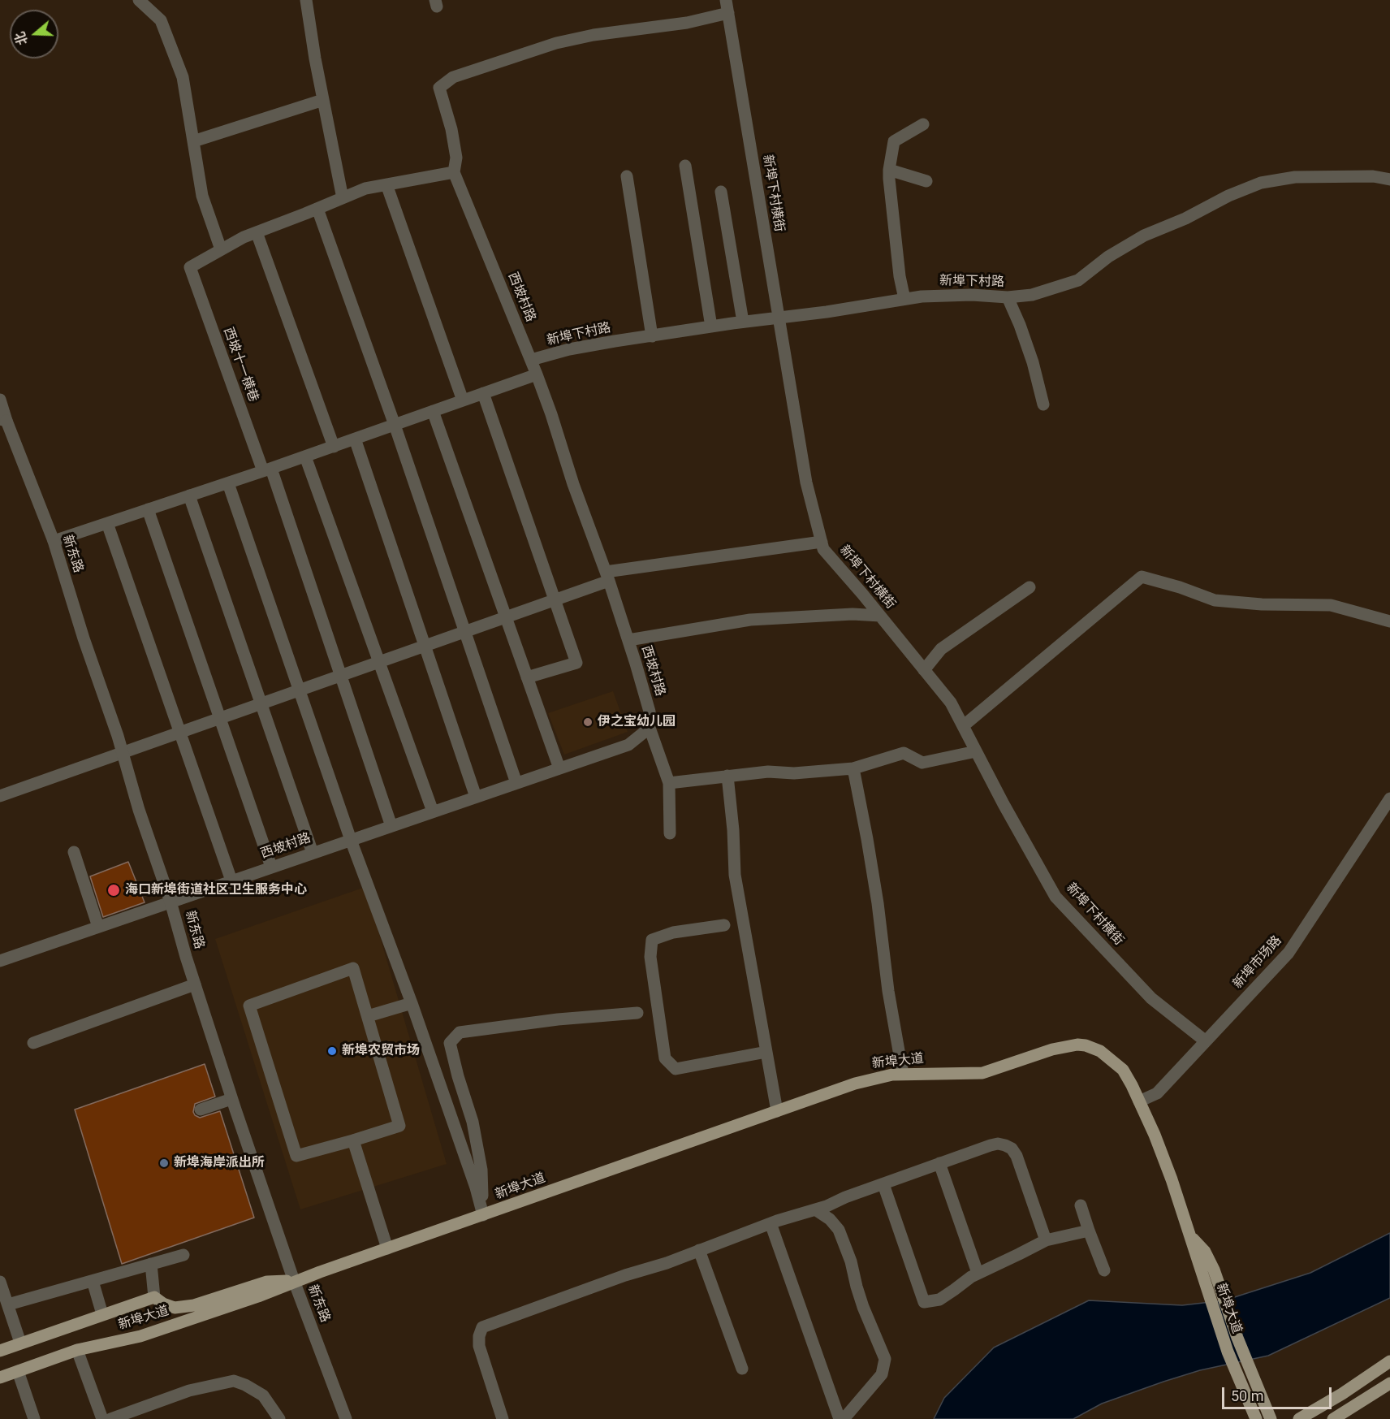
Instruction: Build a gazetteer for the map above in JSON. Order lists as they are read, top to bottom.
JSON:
{
  "streets": {
    "main road": ["新埠大道"],
    "street": [
      "新埠下村横街",
      "新埠下村路",
      "西坡村路",
      "西坡十一横巷",
      "新东路",
      "新埠市场路"
    ]
  },
  "crossings": [
    ["新埠下村横街", "新埠下村路"],
    ["新埠下村横街", "新埠市场路"],
    ["新埠下村路", "西坡村路"],
    ["西坡村路", "西坡十一横巷"],
    ["西坡村路", "新东路"],
    ["新东路", "新埠大道"],
    ["新埠市场路", "新埠大道"]
  ],
  "places": [
    "伊之宝幼儿园",
    "海口新埠街道社区卫生服务中心",
    "新埠农贸市场",
    "新埠海岸派出所"
  ],
  "scale_bar": "50 m",
  "north": "left"
}
